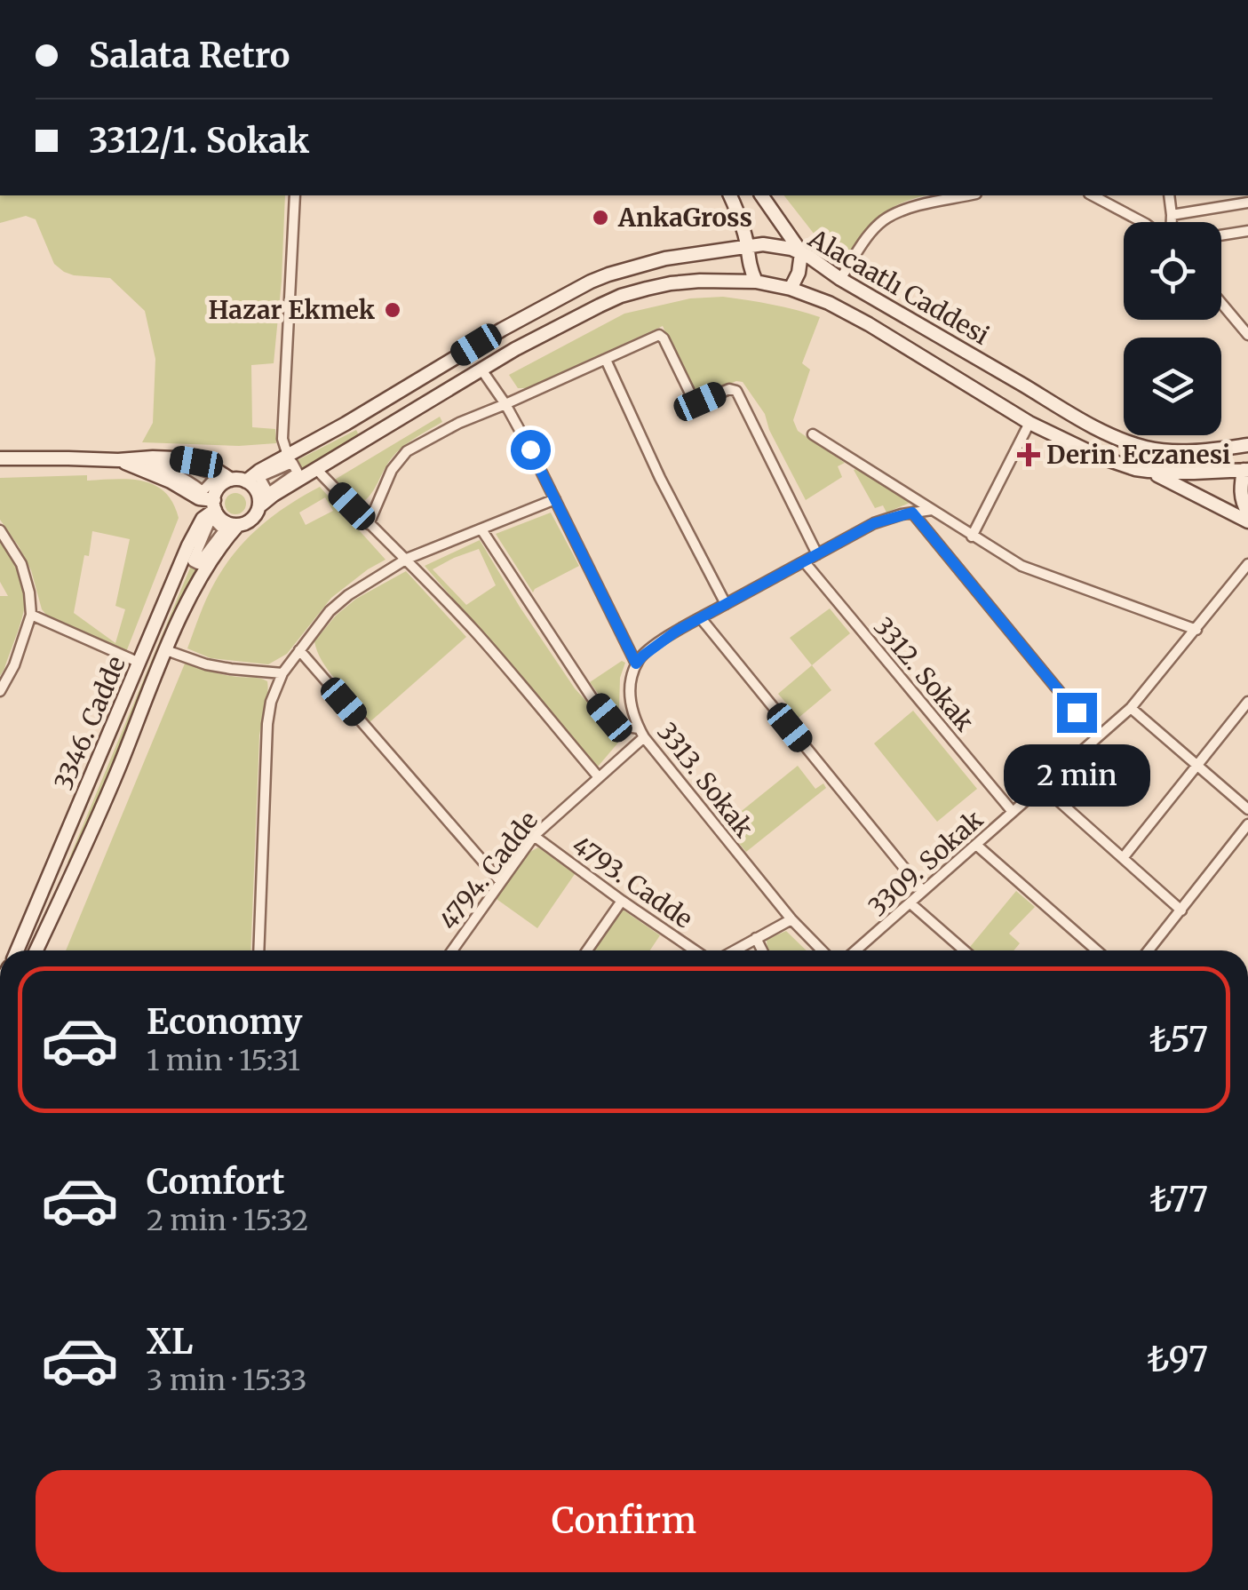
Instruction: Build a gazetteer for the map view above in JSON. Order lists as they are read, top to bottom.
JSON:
{
  "streets": {
    "main road": ["Alacaatlı Caddesi", "3346. Cadde"],
    "street": [
      "3312. Sokak",
      "3313. Sokak",
      "3309. Sokak",
      "4794. Cadde",
      "4793. Cadde"
    ]
  },
  "crossings": [
    ["Alacaatlı Caddesi", "3346. Cadde"],
    ["3312. Sokak", "3309. Sokak"],
    ["3313. Sokak", "4794. Cadde"],
    ["4794. Cadde", "4793. Cadde"]
  ],
  "places": {
    "other": ["AnkaGross", "Hazar Ekmek"],
    "health": ["Derin Eczanesi"]
  },
  "page": {
    "banner": ["Salata Retro", "3312/1. Sokak"],
    "bubble": "2 min",
    "list": [
      {
        "name": "Economy",
        "note": "1 min · 15:31",
        "value": "₺57"
      },
      {
        "name": "Comfort",
        "note": "2 min · 15:32",
        "value": "₺77"
      },
      {
        "name": "XL",
        "note": "3 min · 15:33",
        "value": "₺97"
      }
    ],
    "buttons": "Confirm"
  }
}
